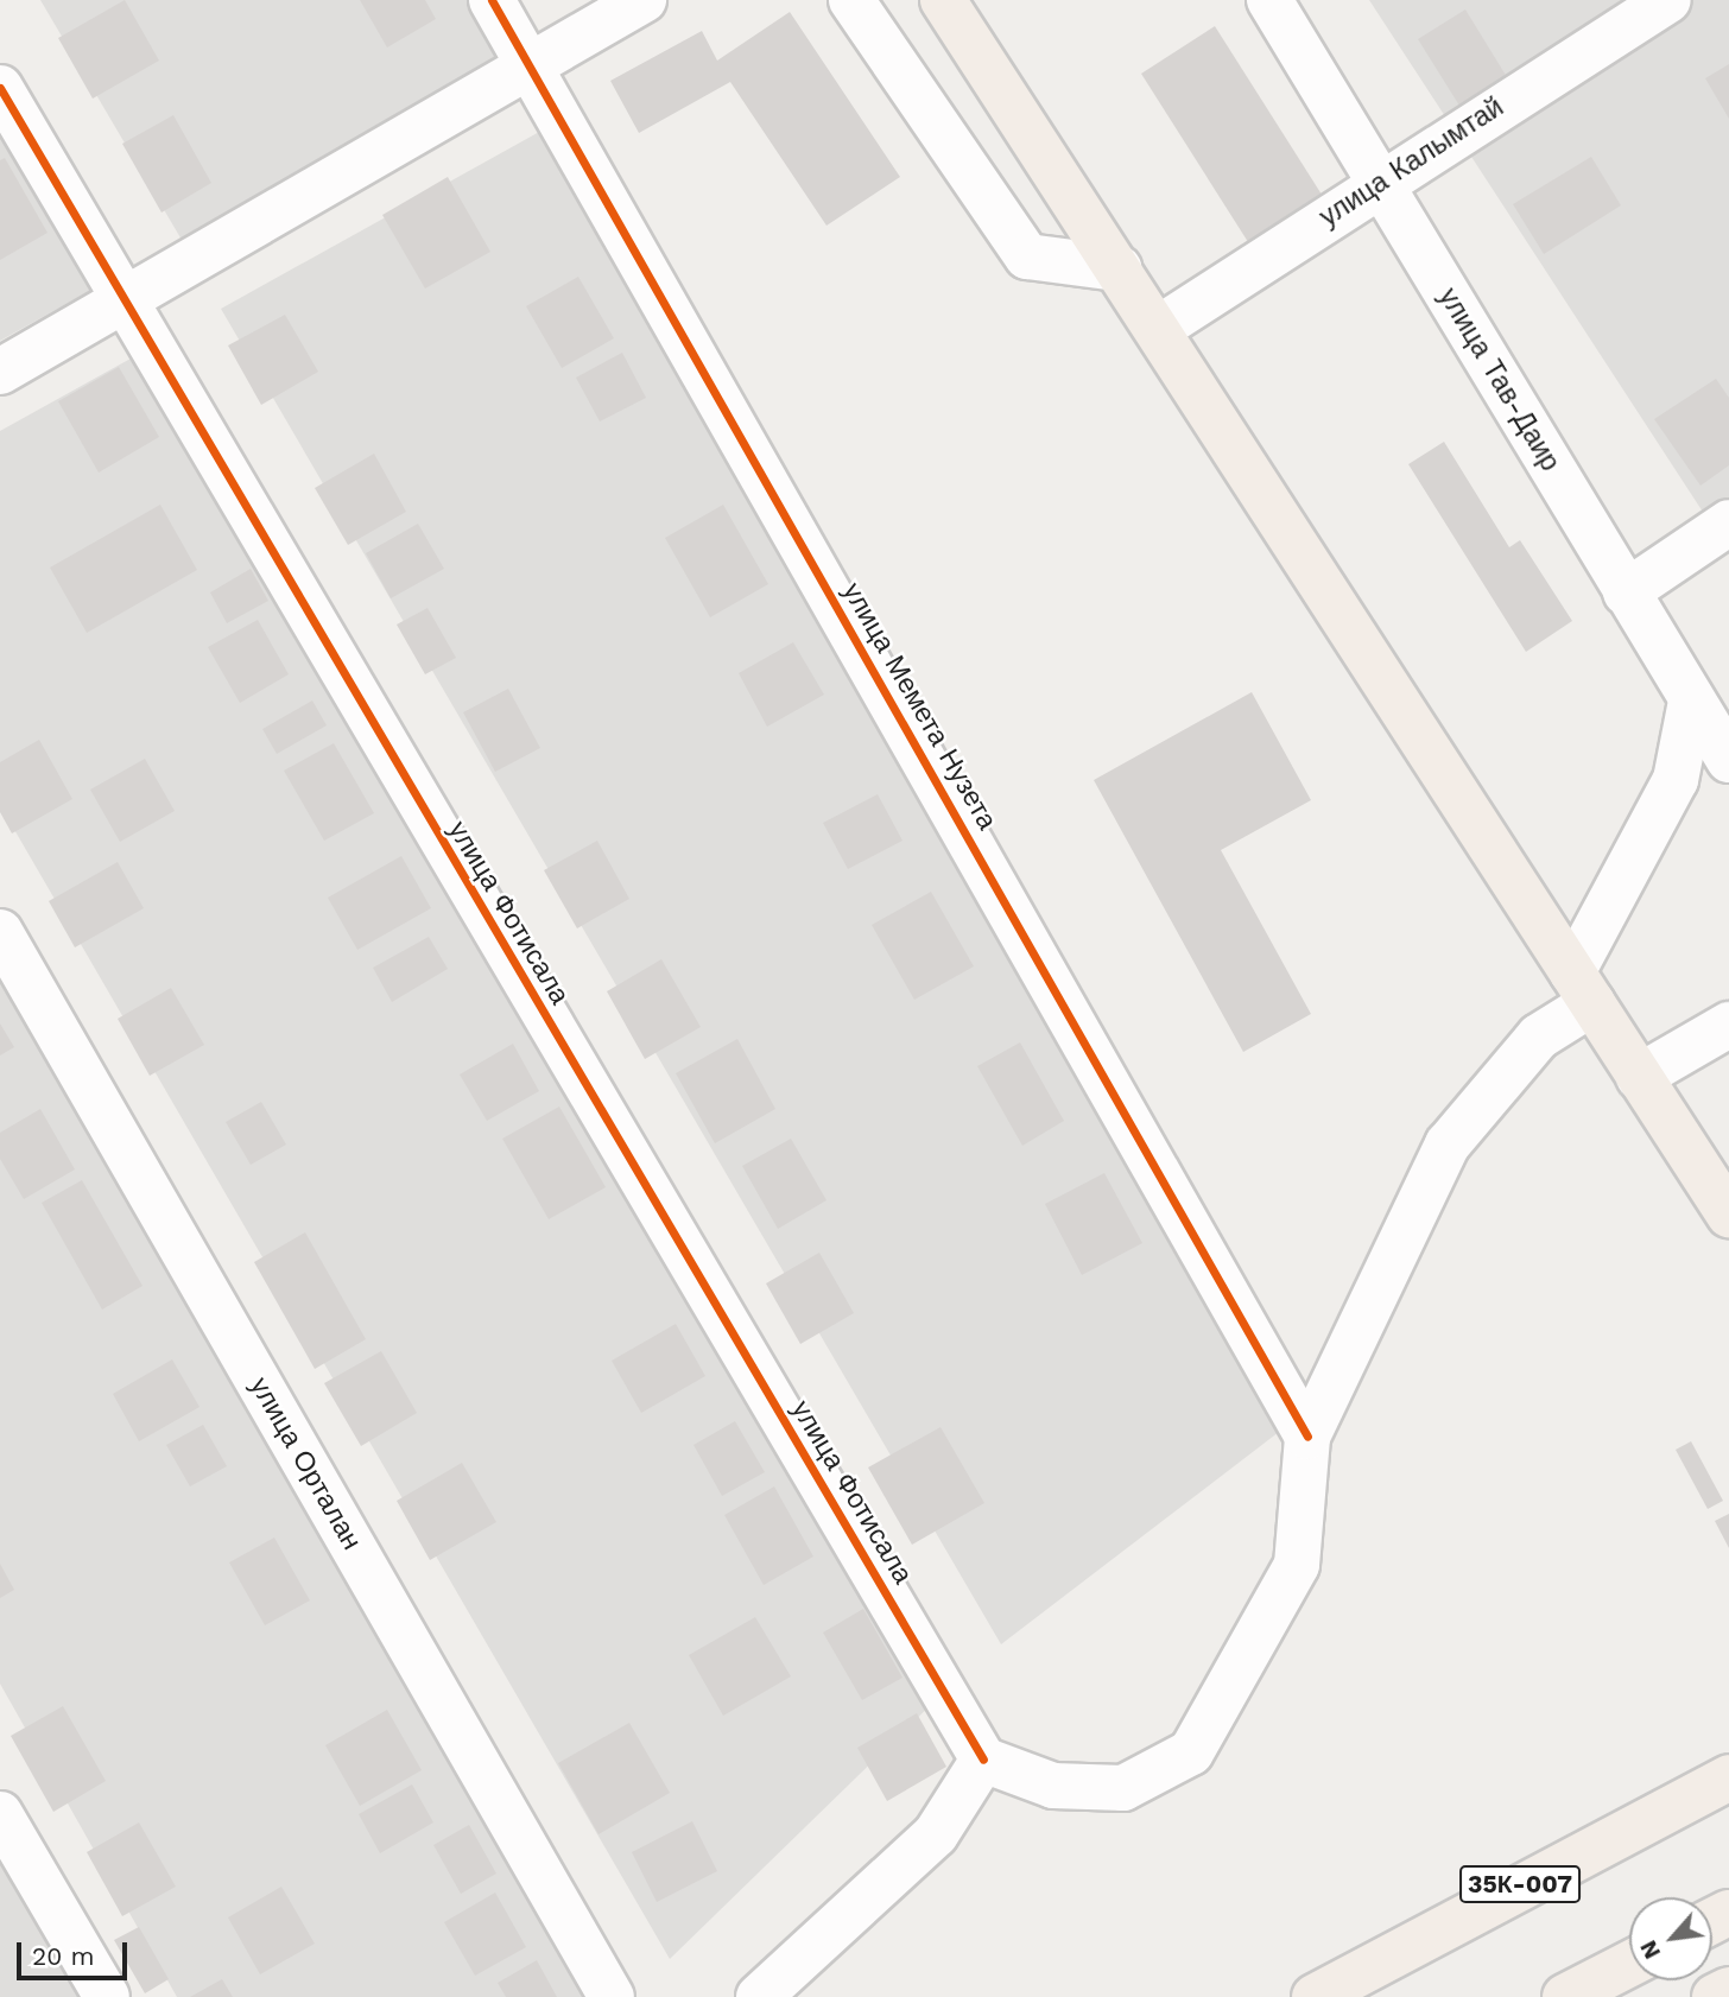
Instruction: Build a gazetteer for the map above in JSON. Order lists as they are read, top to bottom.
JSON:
{
  "streets": {
    "main road": ["35К-007"],
    "street": [
      "улица Калымтай",
      "улица Тав-Даир",
      "улица Мемета Нузета",
      "улица Фотисала",
      "улица Орталан"
    ]
  },
  "crossings": [
    ["улица Калымтай", "улица Тав-Даир"]
  ],
  "scale_bar": "20 m",
  "north": "bottom left"
}
